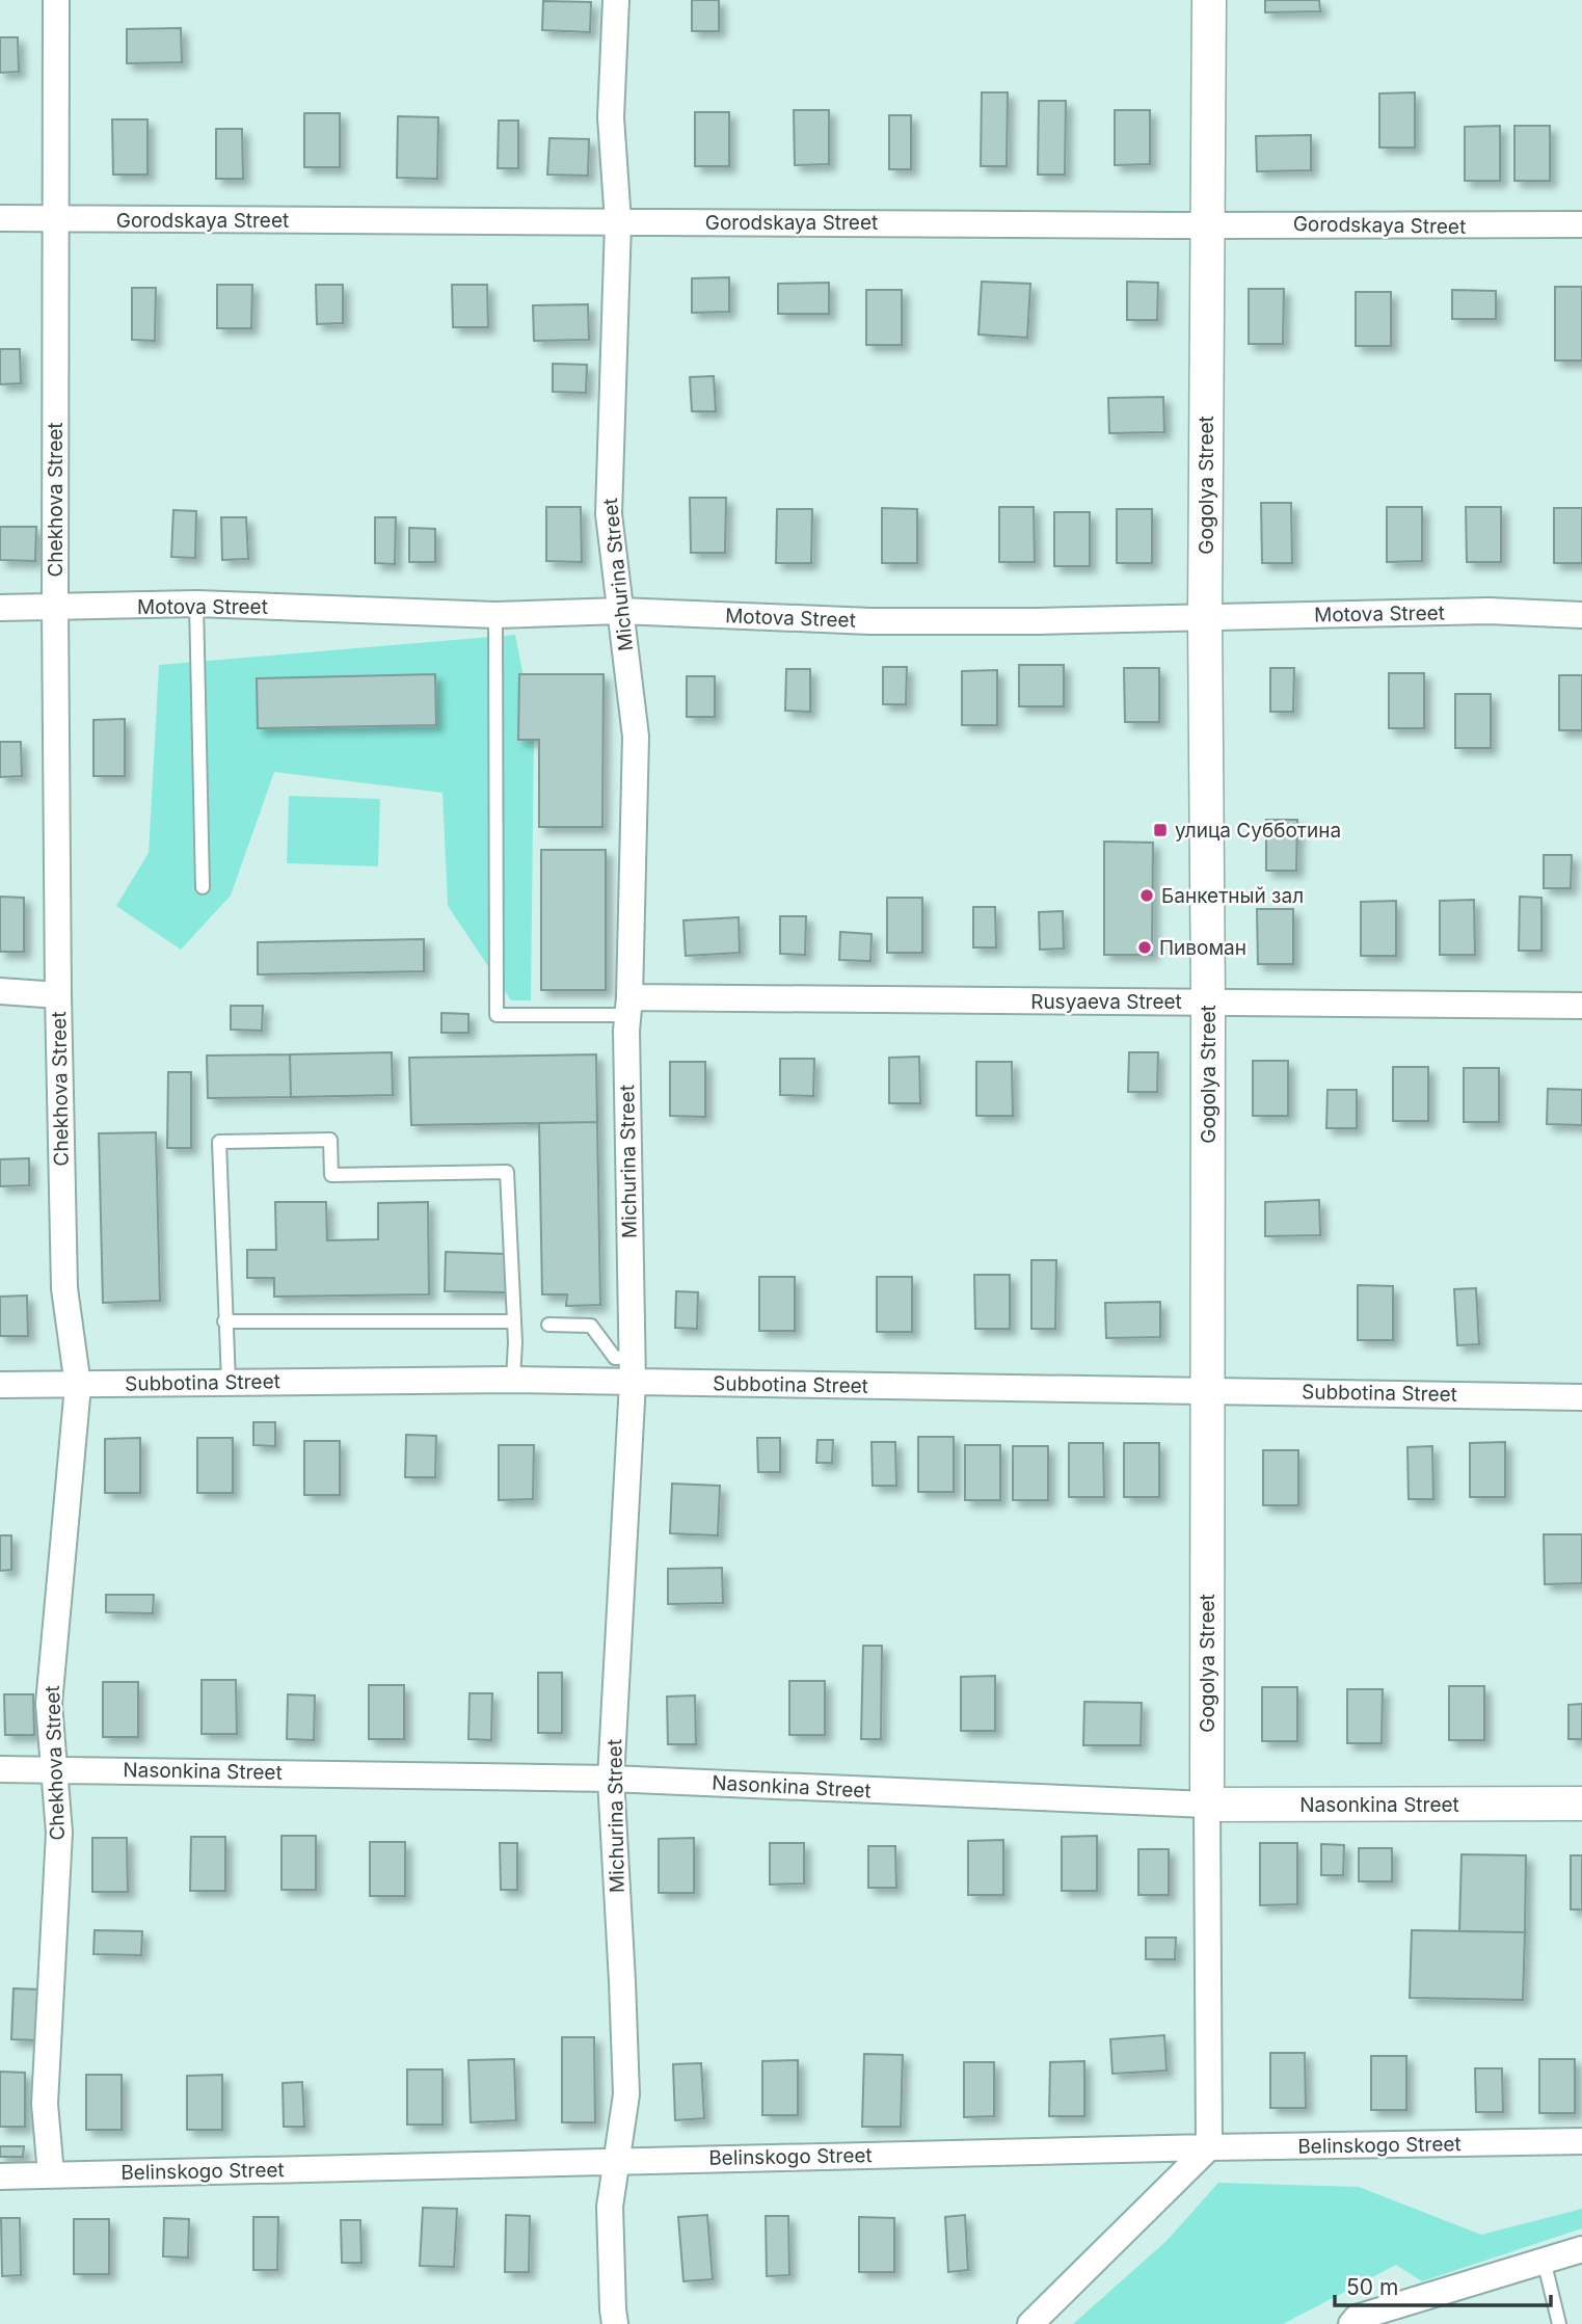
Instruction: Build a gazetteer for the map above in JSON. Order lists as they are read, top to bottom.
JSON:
{
  "streets": {
    "street": [
      "Gorodskaya Street",
      "Gogolya Street",
      "Chekhova Street",
      "Michurina Street",
      "Motova Street",
      "Rusyaeva Street",
      "Subbotina Street",
      "Nasonkina Street",
      "Belinskogo Street"
    ]
  },
  "crossings": [
    ["Gorodskaya Street", "Gogolya Street"],
    ["Gorodskaya Street", "Chekhova Street"],
    ["Gorodskaya Street", "Michurina Street"],
    ["Gogolya Street", "Motova Street"],
    ["Gogolya Street", "Rusyaeva Street"],
    ["Gogolya Street", "Subbotina Street"],
    ["Gogolya Street", "Nasonkina Street"],
    ["Gogolya Street", "Belinskogo Street"],
    ["Chekhova Street", "Motova Street"],
    ["Chekhova Street", "Subbotina Street"],
    ["Chekhova Street", "Nasonkina Street"],
    ["Chekhova Street", "Belinskogo Street"],
    ["Michurina Street", "Motova Street"],
    ["Michurina Street", "Rusyaeva Street"],
    ["Michurina Street", "Subbotina Street"],
    ["Michurina Street", "Nasonkina Street"],
    ["Michurina Street", "Belinskogo Street"]
  ],
  "places": {
    "transit": ["улица Субботина"],
    "other": ["Банкетный зал", "Пивоман"]
  },
  "scale_bar": "50 m"
}
